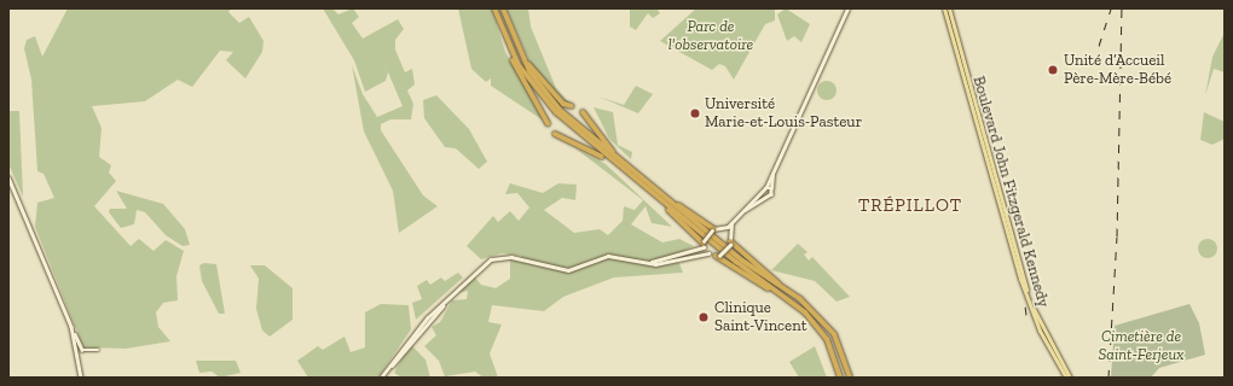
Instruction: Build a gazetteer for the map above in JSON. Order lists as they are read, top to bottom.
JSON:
{
  "streets": {
    "main road": ["Boulevard John Fitzgerald Kennedy"]
  },
  "districts": ["TRÉPILLOT"],
  "parks": ["Parc de l'observatoire", "Cimetière de Saint-Ferjeux"],
  "places": ["Unité d’Accueil Père-Mère-Bébé", "Université Marie-et-Louis-Pasteur", "Clinique Saint-Vincent"]
}
